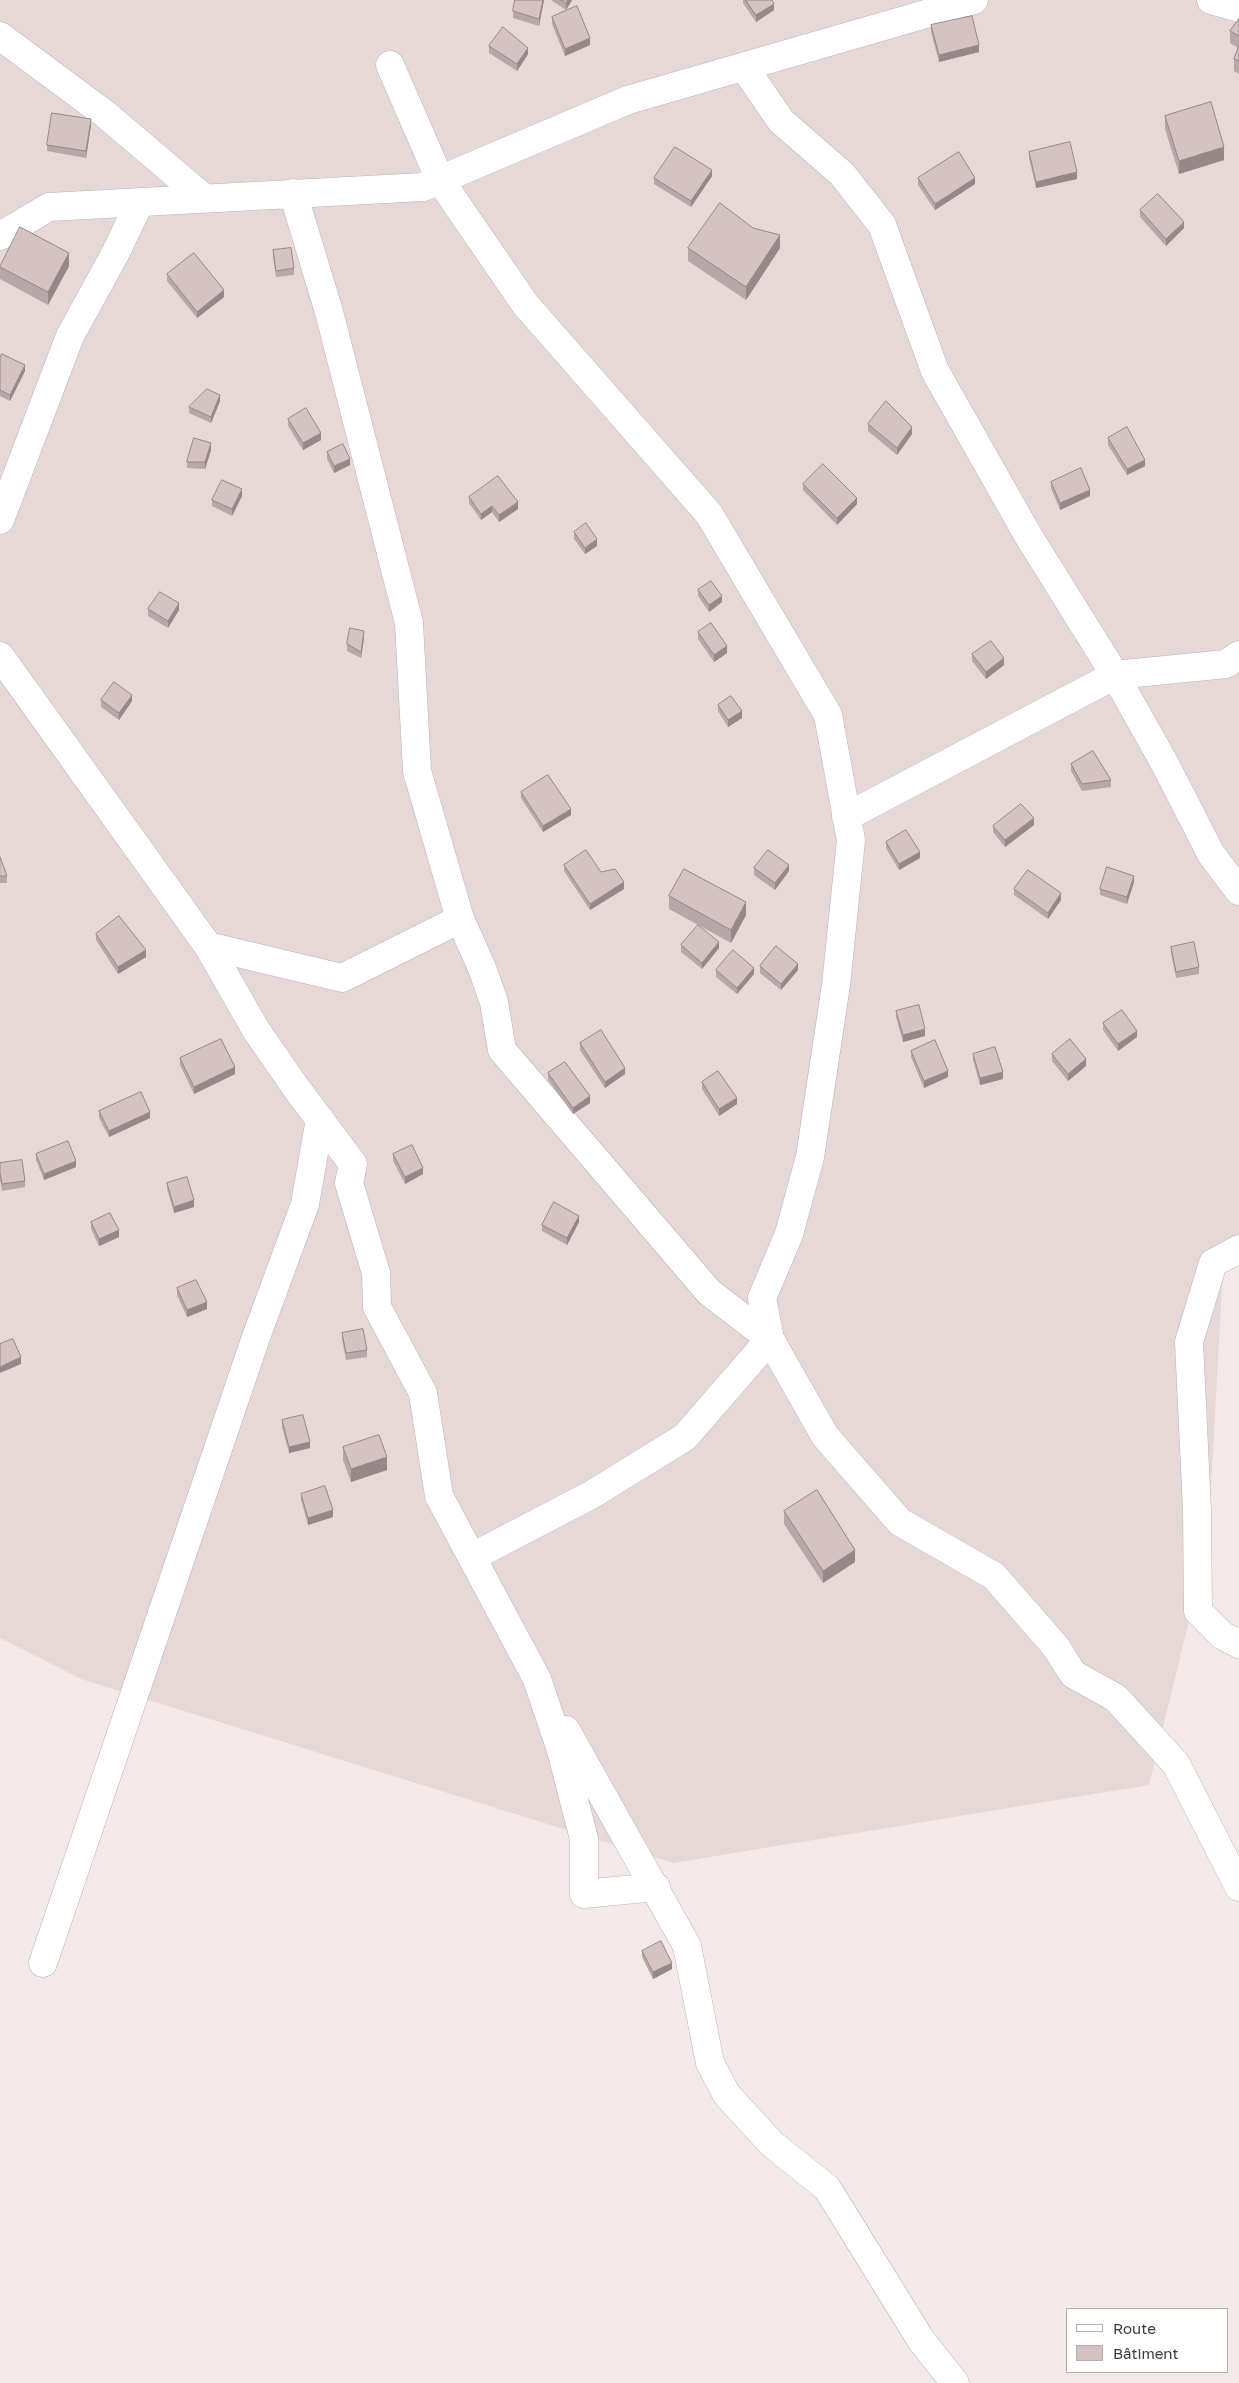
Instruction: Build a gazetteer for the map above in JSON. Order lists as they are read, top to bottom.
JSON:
{
  "legend": ["Route", "Bâtiment"]
}
